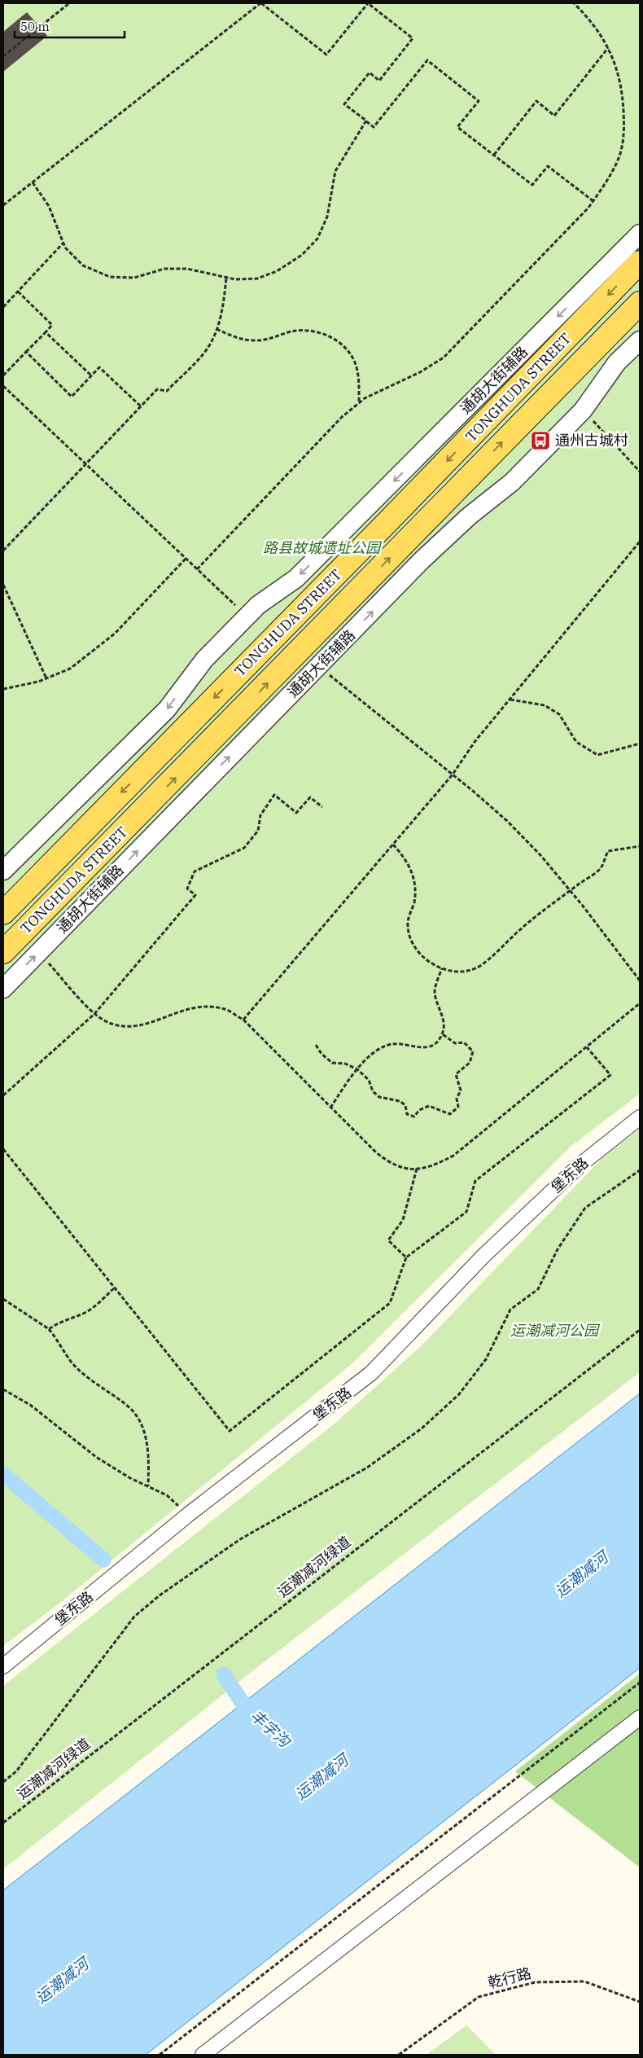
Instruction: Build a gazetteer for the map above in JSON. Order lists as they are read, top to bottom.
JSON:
{
  "streets": {
    "main road": ["TONGHUDA STREET"],
    "street": ["通胡大街辅路", "堡东路"],
    "path": ["运潮减河绿道", "乾行路"]
  },
  "water": ["运潮减河", "丰字沟"],
  "parks": ["路县故城遗址公园", "运潮减河公园"],
  "places": {
    "bus stop": ["通州古城村"]
  },
  "scale_bar": "50 m"
}
